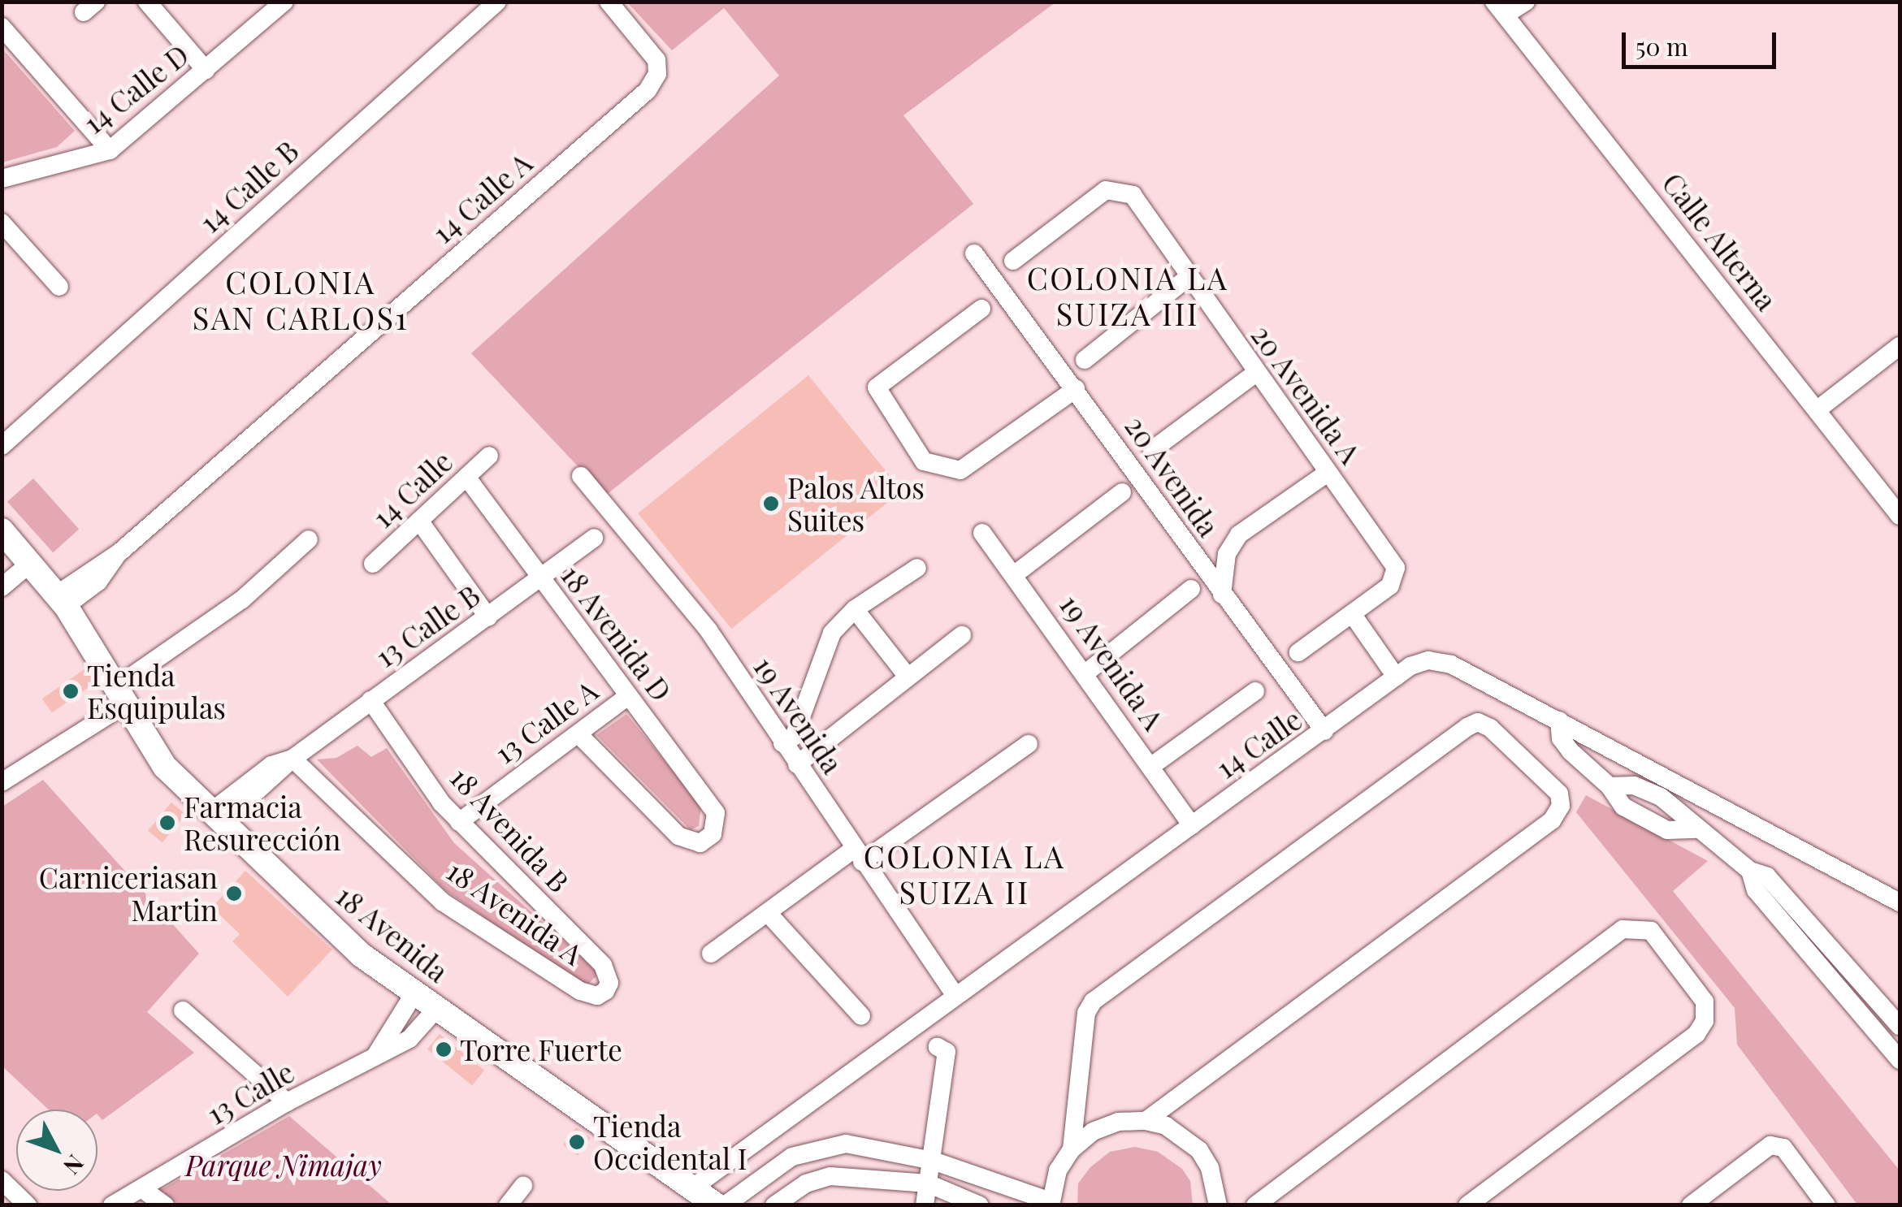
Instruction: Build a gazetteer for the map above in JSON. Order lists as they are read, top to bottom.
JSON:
{
  "streets": {
    "street": [
      "14 Calle D",
      "14 Calle B",
      "14 Calle A",
      "Calle Alterna",
      "20 Avenida A",
      "20 Avenida",
      "14 Calle",
      "13 Calle B",
      "18 Avenida D",
      "19 Avenida A",
      "19 Avenida",
      "13 Calle A",
      "18 Avenida B",
      "18 Avenida A",
      "18 Avenida",
      "13 Calle"
    ]
  },
  "crossings": [
    ["14 Calle A", "18 Avenida"],
    ["20 Avenida", "14 Calle"],
    ["14 Calle", "18 Avenida D"],
    ["14 Calle", "19 Avenida A"],
    ["14 Calle", "19 Avenida"],
    ["14 Calle", "18 Avenida"],
    ["13 Calle B", "18 Avenida D"],
    ["13 Calle B", "18 Avenida B"],
    ["13 Calle B", "18 Avenida A"],
    ["13 Calle B", "18 Avenida"],
    ["18 Avenida D", "13 Calle A"],
    ["13 Calle A", "18 Avenida B"],
    ["18 Avenida B", "18 Avenida A"],
    ["18 Avenida", "13 Calle"]
  ],
  "districts": ["COLONIA LA SUIZA III", "COLONIA SAN CARLOS1", "COLONIA LA SUIZA II"],
  "parks": ["Parque Nimajay"],
  "places": [
    "Palos Altos Suites",
    "Tienda Esquipulas",
    "Farmacia Resurección",
    "Carniceriasan Martin",
    "Torre Fuerte",
    "Tienda Occidental I"
  ],
  "scale_bar": "50 m",
  "north": "bottom right"
}
